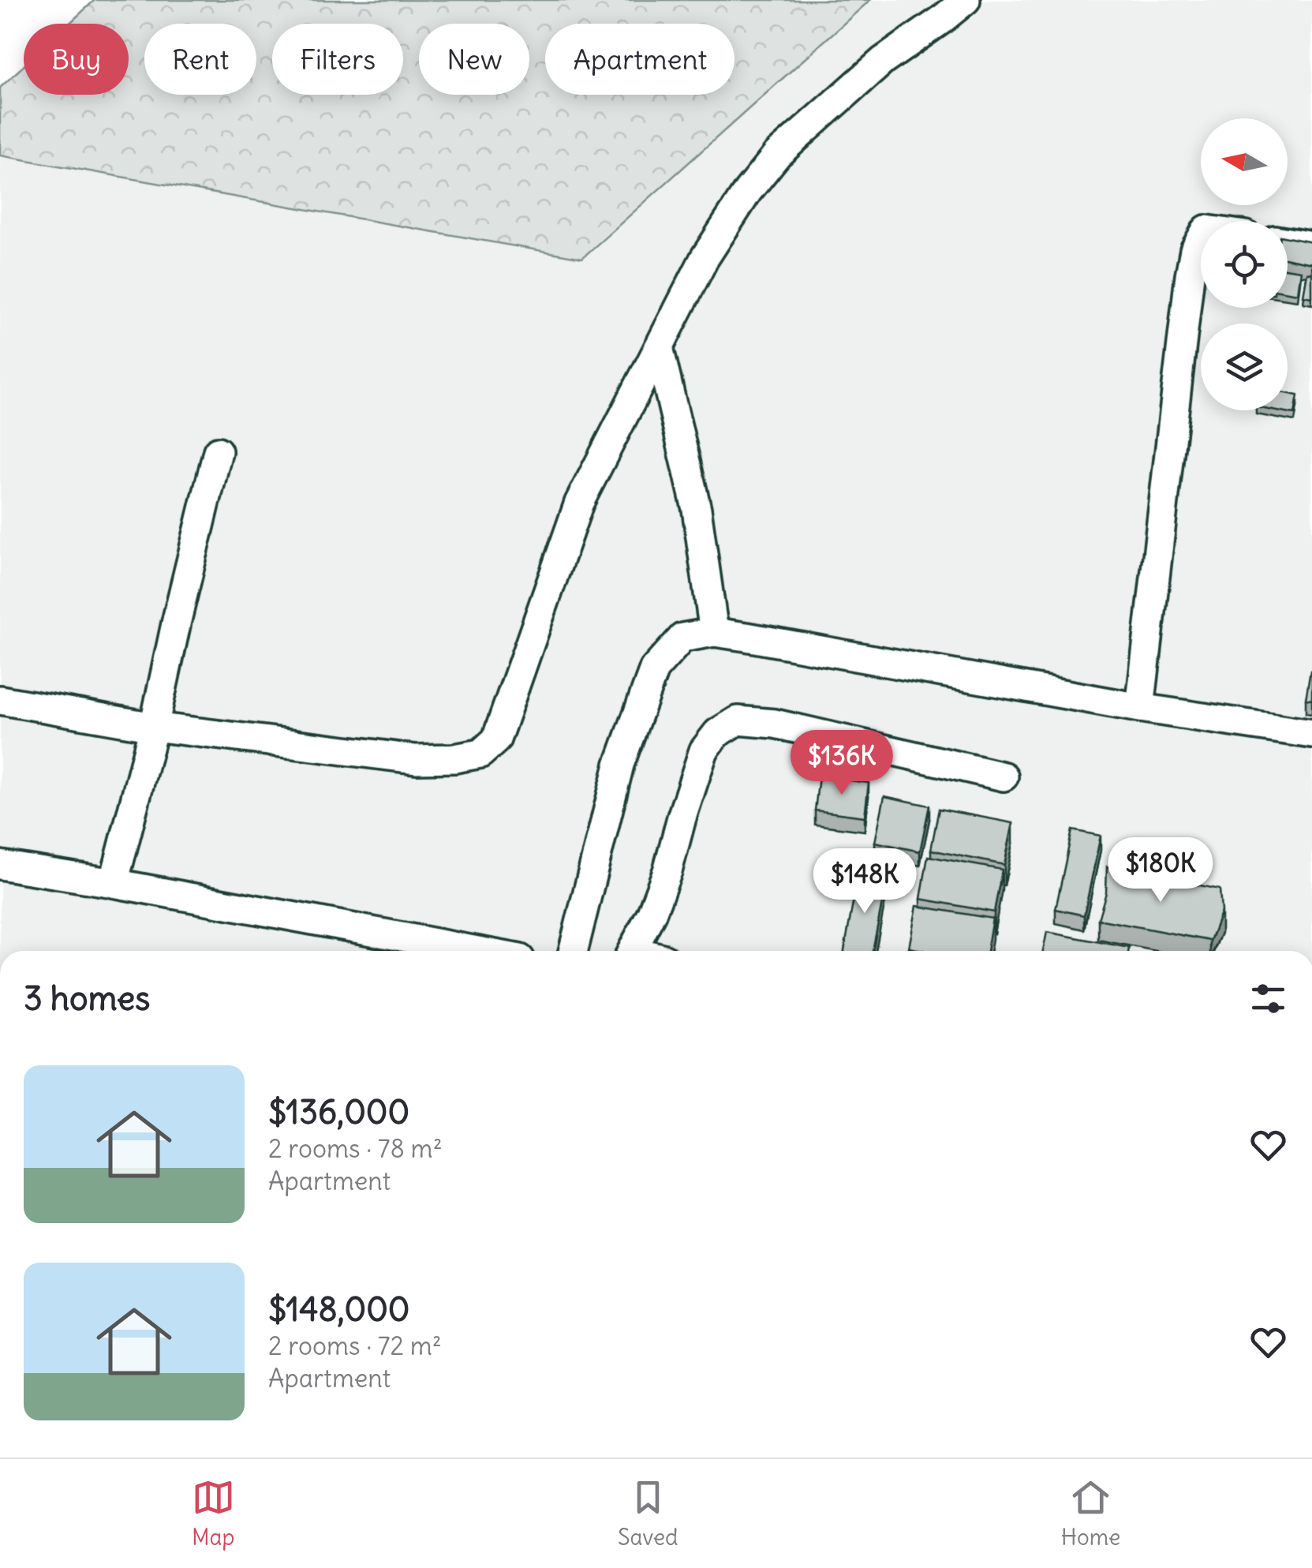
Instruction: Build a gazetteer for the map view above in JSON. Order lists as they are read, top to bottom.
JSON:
{
  "north": "left",
  "page": {
    "chip": [
      "Buy",
      "Rent",
      "Filters",
      "New",
      "Apartment"
    ],
    "price": ["$136K", "$180K", "$148K"],
    "heading": "3 homes",
    "list": [
      {
        "name": "$136,000",
        "note": "2 rooms · 78 m² · Apartment"
      },
      {
        "name": "$148,000",
        "note": "2 rooms · 72 m² · Apartment"
      }
    ],
    "tabs": ["Map", "Saved", "Home"]
  }
}
